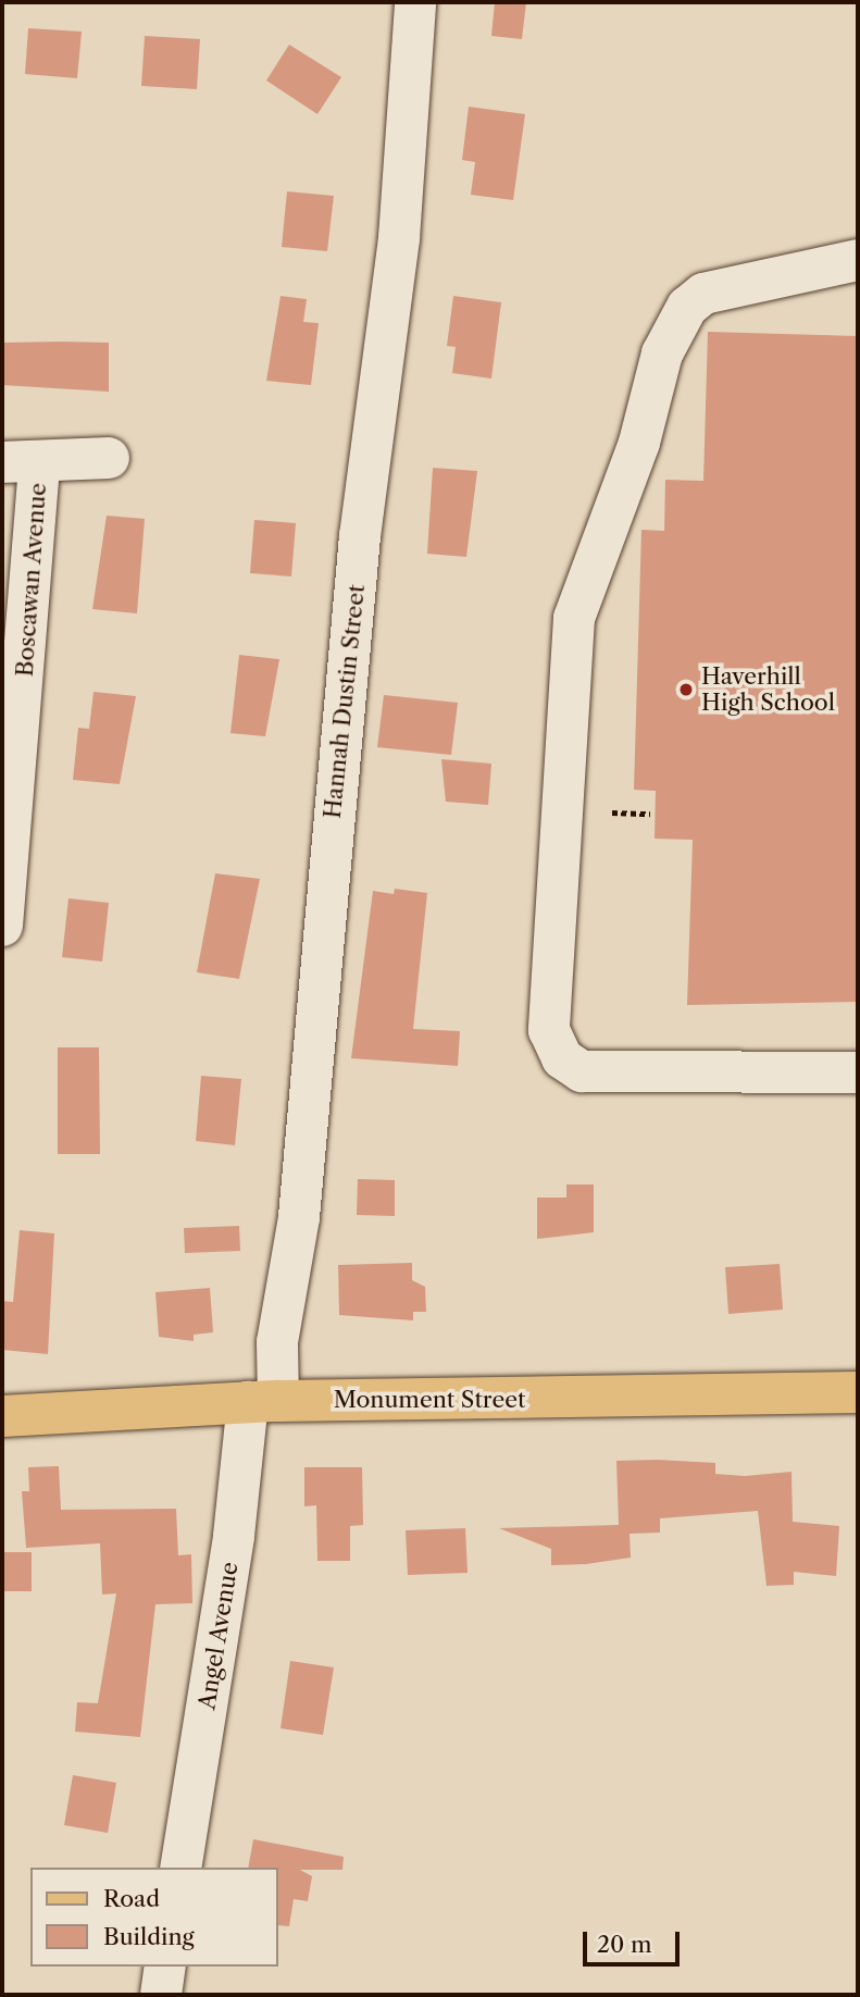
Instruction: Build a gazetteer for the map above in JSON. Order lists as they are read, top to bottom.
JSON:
{
  "streets": {
    "main road": ["Monument Street"],
    "street": ["Boscawan Avenue", "Hannah Dustin Street", "Angel Avenue"]
  },
  "crossings": [
    ["Hannah Dustin Street", "Monument Street"],
    ["Hannah Dustin Street", "Angel Avenue"],
    ["Monument Street", "Angel Avenue"]
  ],
  "places": ["Haverhill High School"],
  "legend": ["Road", "Building"],
  "scale_bar": "20 m"
}
